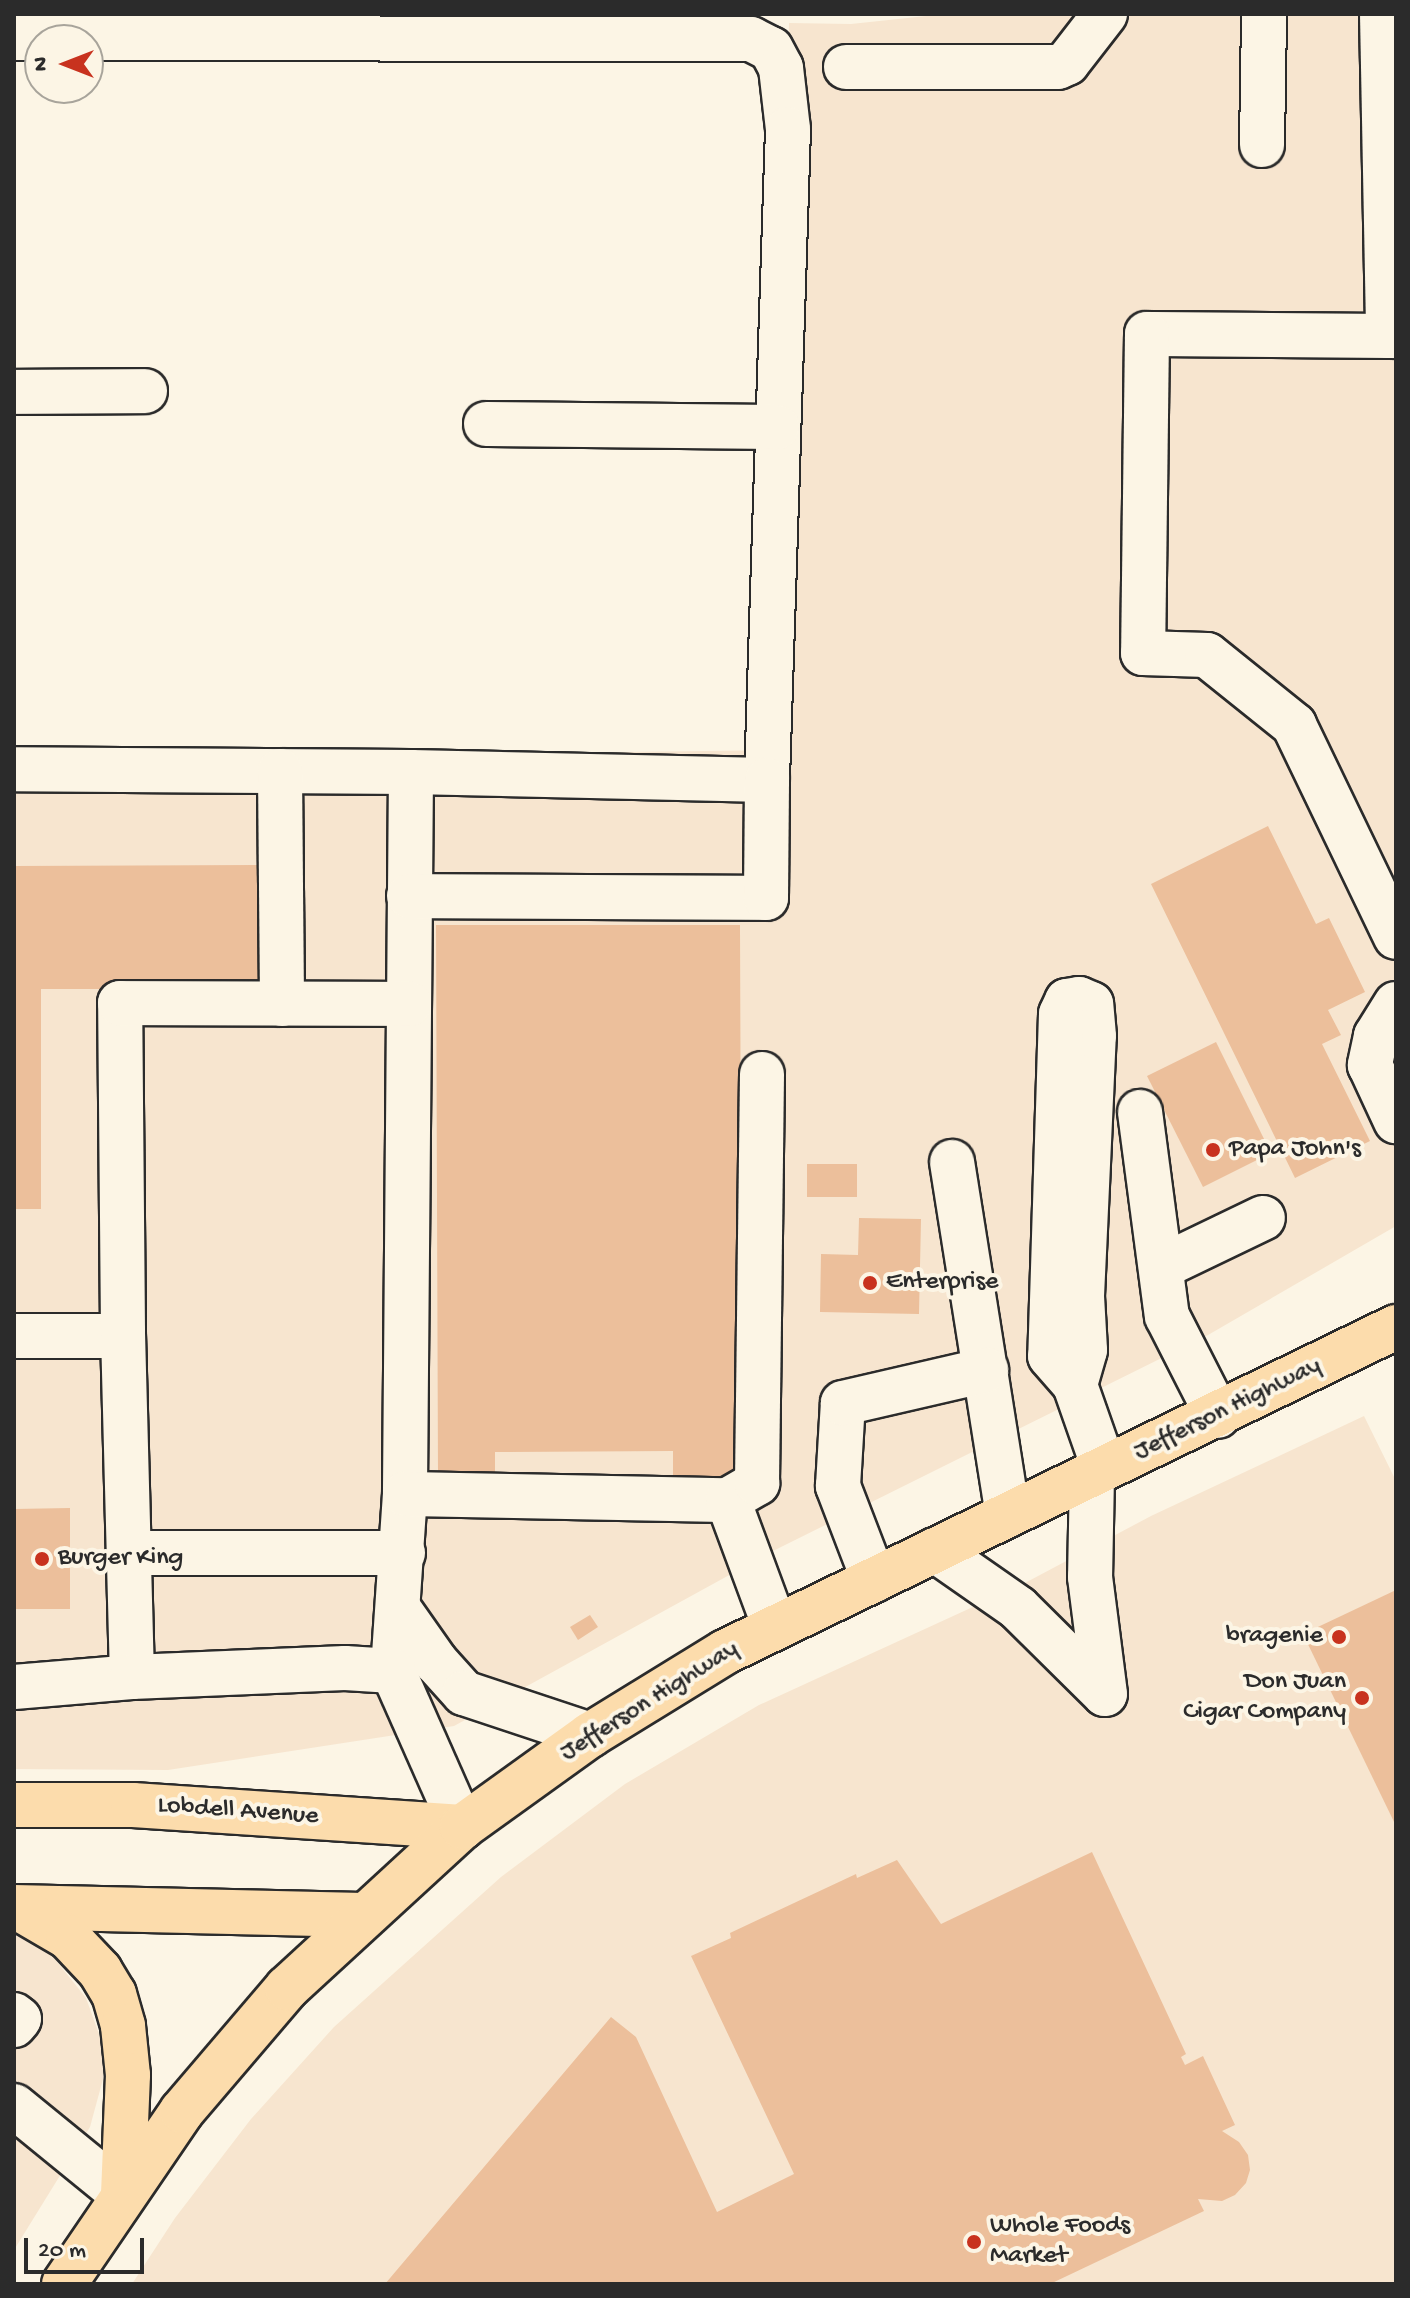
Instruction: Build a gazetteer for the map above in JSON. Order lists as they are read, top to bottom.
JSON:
{
  "streets": {
    "main road": ["Jefferson Highway", "Lobdell Avenue"]
  },
  "crossings": [
    ["Jefferson Highway", "Lobdell Avenue"]
  ],
  "places": [
    "Papa John's",
    "Enterprise",
    "Burger King",
    "bragenie",
    "Don Juan Cigar Company",
    "Whole Foods Market"
  ],
  "scale_bar": "20 m",
  "north": "left"
}
